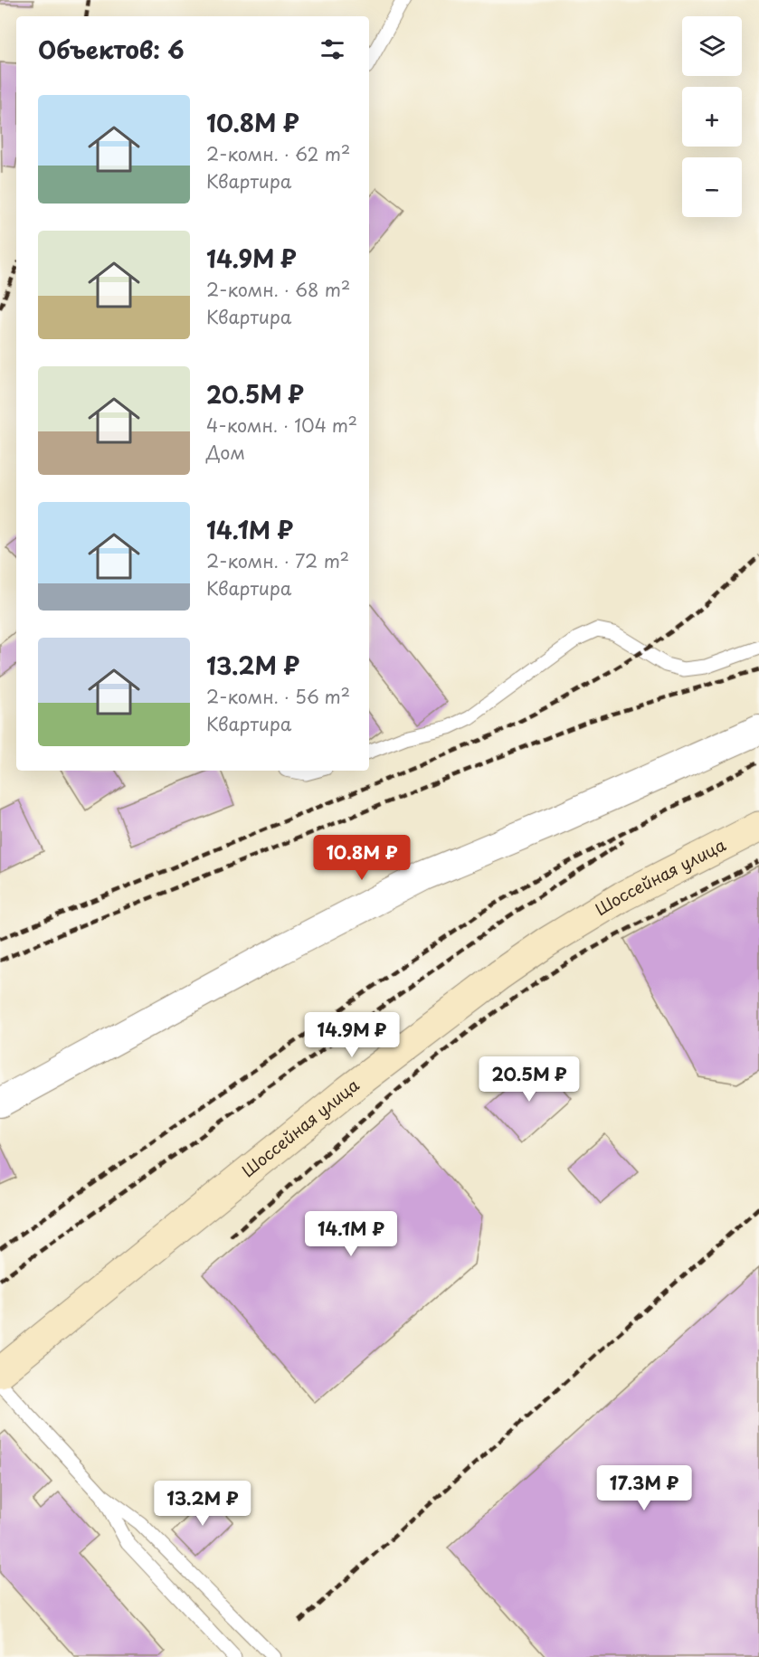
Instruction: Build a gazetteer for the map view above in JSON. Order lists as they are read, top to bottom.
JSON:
{
  "streets": {
    "street": ["Шоссейная улица"]
  },
  "page": {
    "map_buttons": ["+", "−"],
    "heading": "Объектов: 6",
    "list": [
      {
        "name": "10.8M ₽",
        "note": "2-комн. · 62 m² · Квартира"
      },
      {
        "name": "14.9M ₽",
        "note": "2-комн. · 68 m² · Квартира"
      },
      {
        "name": "20.5M ₽",
        "note": "4-комн. · 104 m² · Дом"
      },
      {
        "name": "14.1M ₽",
        "note": "2-комн. · 72 m² · Квартира"
      },
      {
        "name": "13.2M ₽",
        "note": "2-комн. · 56 m² · Квартира"
      }
    ],
    "price": [
      "10.8M ₽",
      "14.9M ₽",
      "20.5M ₽",
      "14.1M ₽",
      "17.3M ₽",
      "13.2M ₽"
    ]
  }
}
